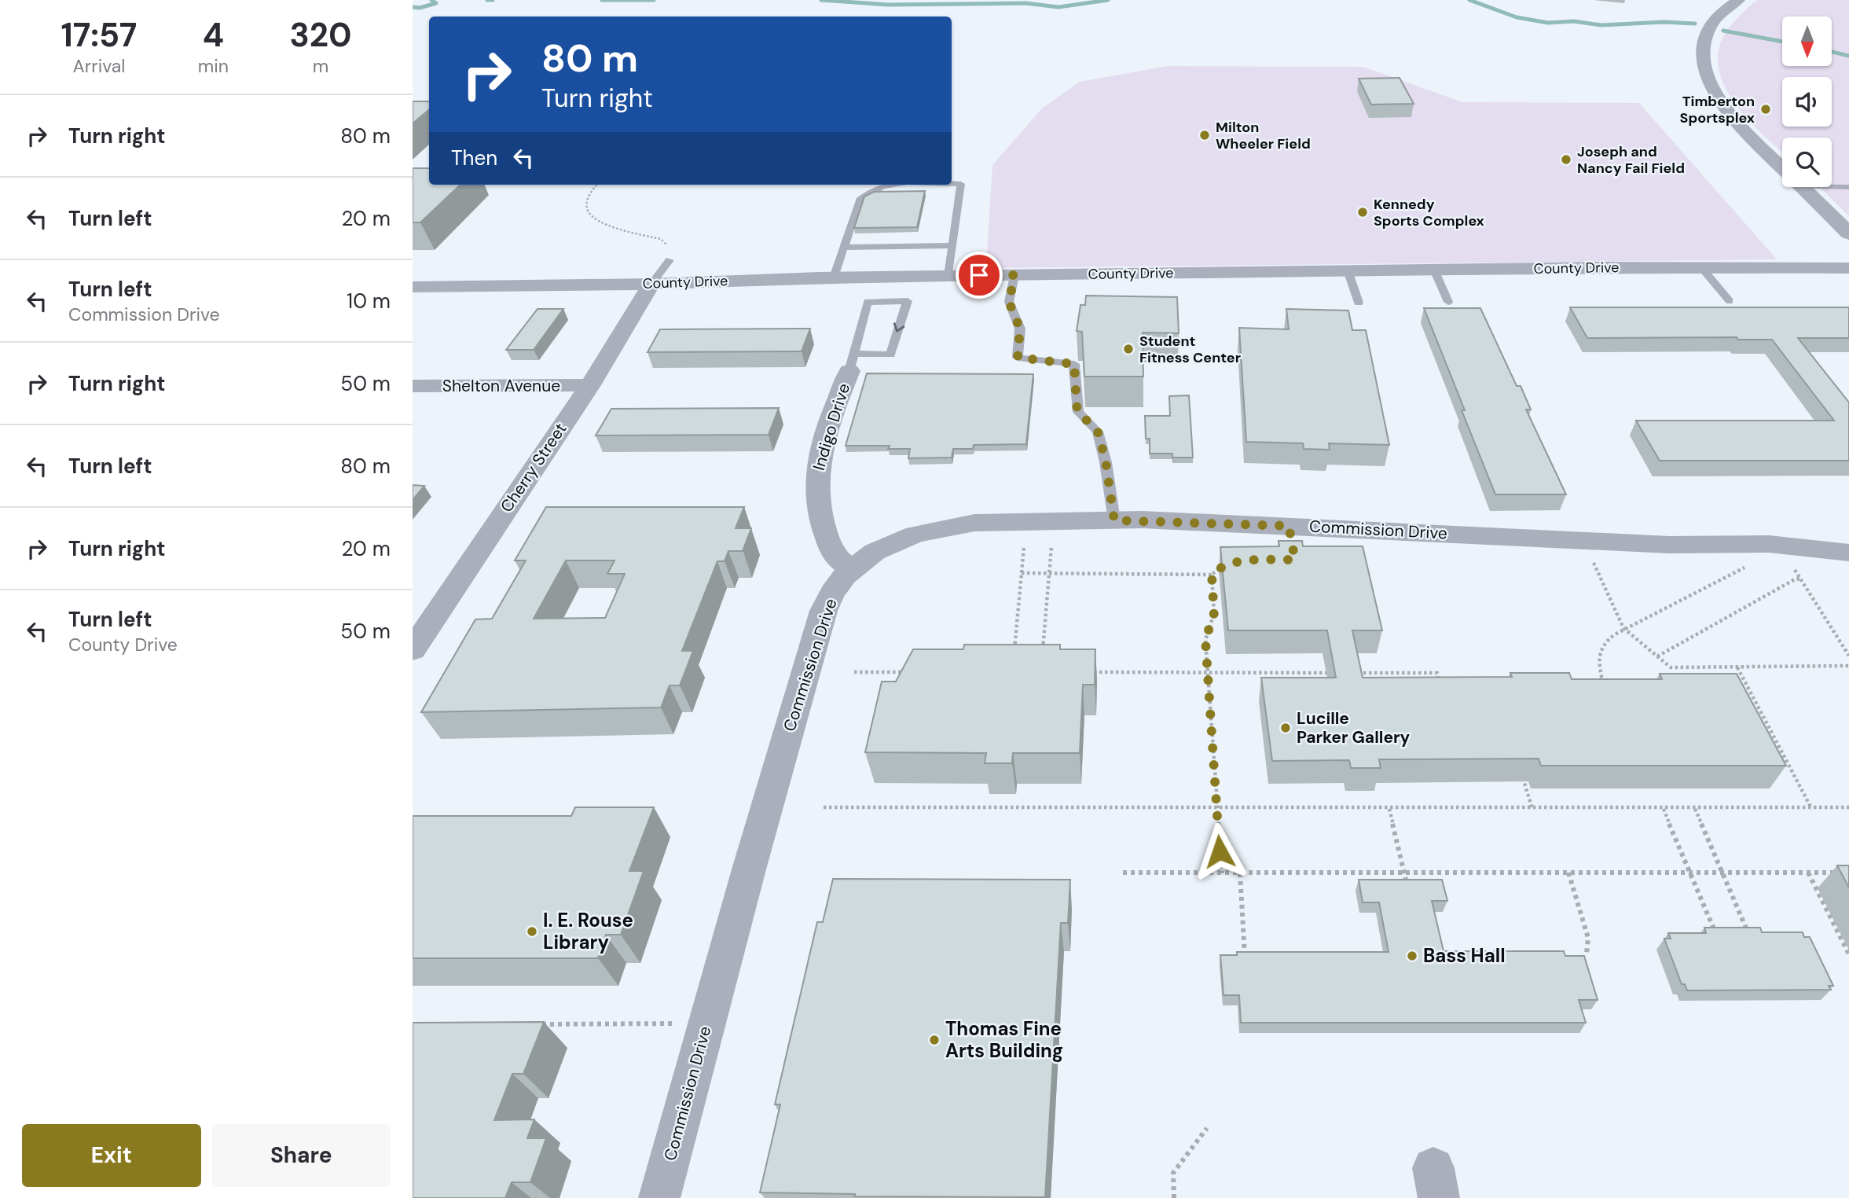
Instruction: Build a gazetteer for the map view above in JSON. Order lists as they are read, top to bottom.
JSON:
{
  "streets": {
    "street": [
      "County Drive",
      "Shelton Avenue",
      "Indigo Drive",
      "Cherry Street",
      "Commission Drive"
    ]
  },
  "crossings": [
    ["County Drive", "Cherry Street"],
    ["Shelton Avenue", "Cherry Street"],
    ["Indigo Drive", "Commission Drive"]
  ],
  "places": [
    "Timberton Sportsplex",
    "Milton Wheeler Field",
    "Joseph and Nancy Fail Field",
    "Kennedy Sports Complex",
    "Student Fitness Center",
    "Lucille Parker Gallery",
    "I. E. Rouse Library",
    "Bass Hall",
    "Thomas Fine Arts Building"
  ],
  "north": "bottom",
  "page": {
    "eta": [
      "17:57",
      "Arrival",
      "4",
      "min",
      "320",
      "m"
    ],
    "turn": ["80 m", "Turn right"],
    "list": [
      {
        "name": "Turn right",
        "value": "80 m"
      },
      {
        "name": "Turn left",
        "value": "20 m"
      },
      {
        "name": "Turn left",
        "note": "Commission Drive",
        "value": "10 m"
      },
      {
        "name": "Turn right",
        "value": "50 m"
      },
      {
        "name": "Turn left",
        "value": "80 m"
      },
      {
        "name": "Turn right",
        "value": "20 m"
      },
      {
        "name": "Turn left",
        "note": "County Drive",
        "value": "50 m"
      }
    ],
    "then": "Then",
    "buttons": ["Exit", "Share"]
  }
}
